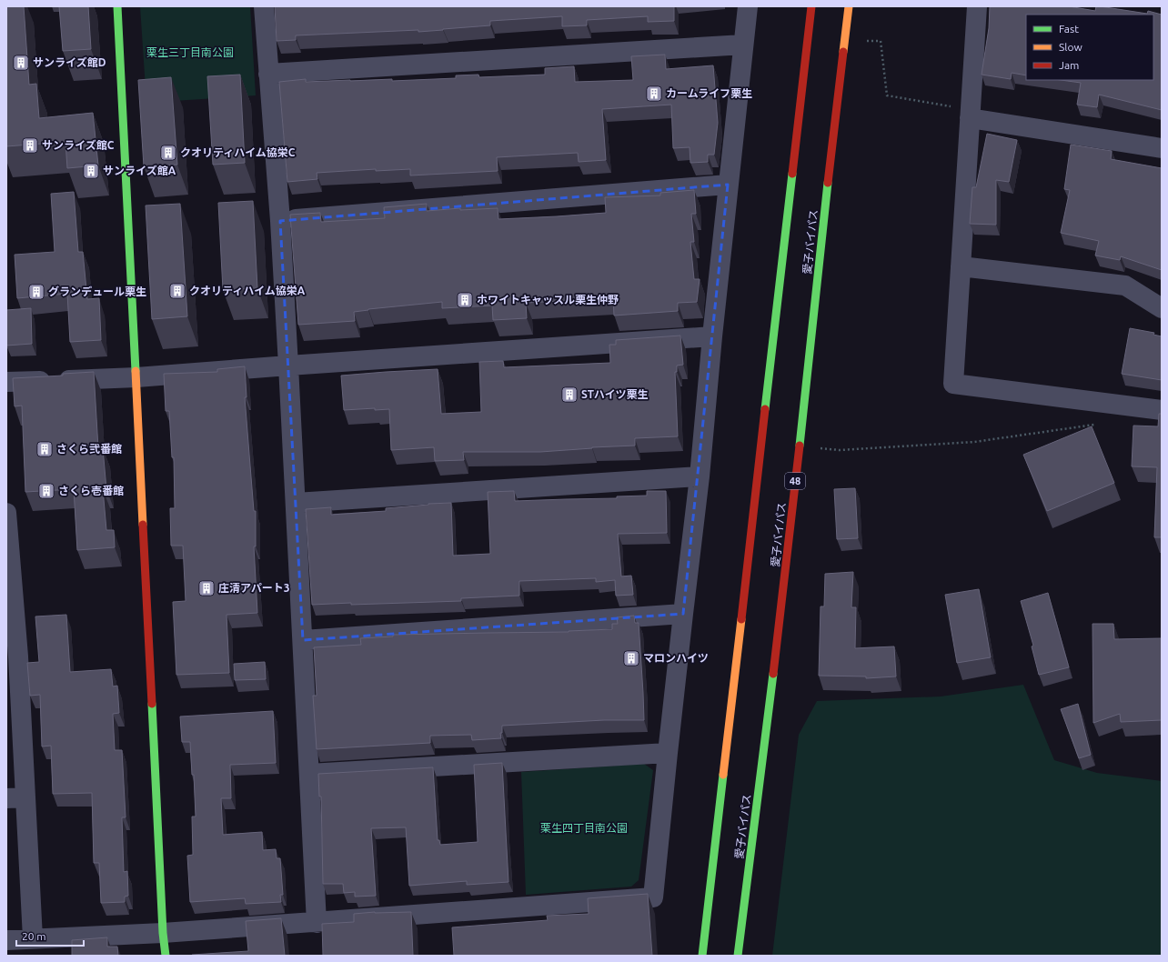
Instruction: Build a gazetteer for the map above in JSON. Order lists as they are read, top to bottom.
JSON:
{
  "streets": {
    "main road": ["愛子バイパス", "48"]
  },
  "parks": ["栗生三丁目南公園", "栗生四丁目南公園"],
  "places": {
    "building": [
      "サンライズ館D",
      "カームライフ栗生",
      "サンライズ館C",
      "クオリティハイム協栄C",
      "サンライズ館A",
      "クオリティハイム協栄A",
      "グランデュール栗生",
      "ホワイトキャッスル栗生仲野",
      "STハイツ栗生",
      "さくら弐番館",
      "さくら壱番館",
      "庄清アパート3",
      "マロンハイツ"
    ]
  },
  "legend": ["Fast", "Slow", "Jam"],
  "scale_bar": "20 m"
}
